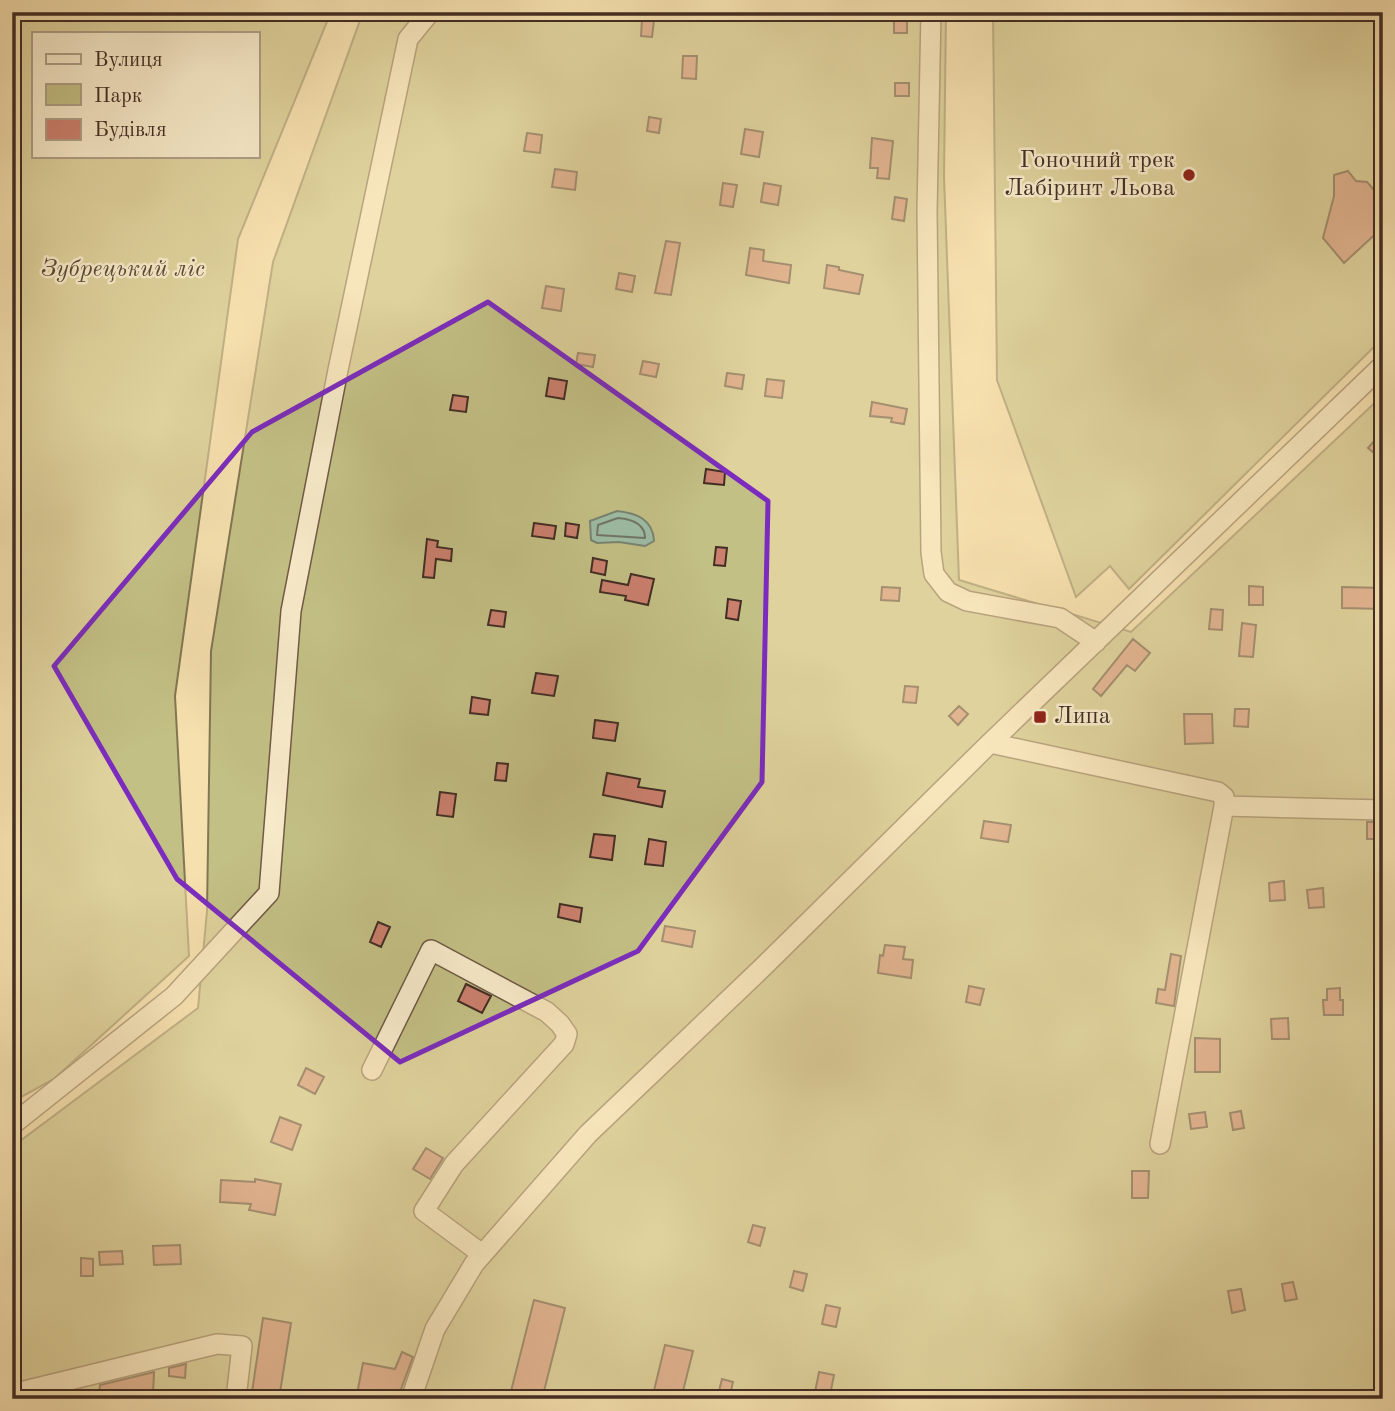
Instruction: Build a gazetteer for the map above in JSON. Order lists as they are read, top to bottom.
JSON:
{
  "parks": ["Зубрецький ліс"],
  "places": {
    "other": ["Гоночний трек Лабіринт Льова"],
    "transit": ["Липа"]
  },
  "legend": ["Вулиця", "Парк", "Будівля"]
}
